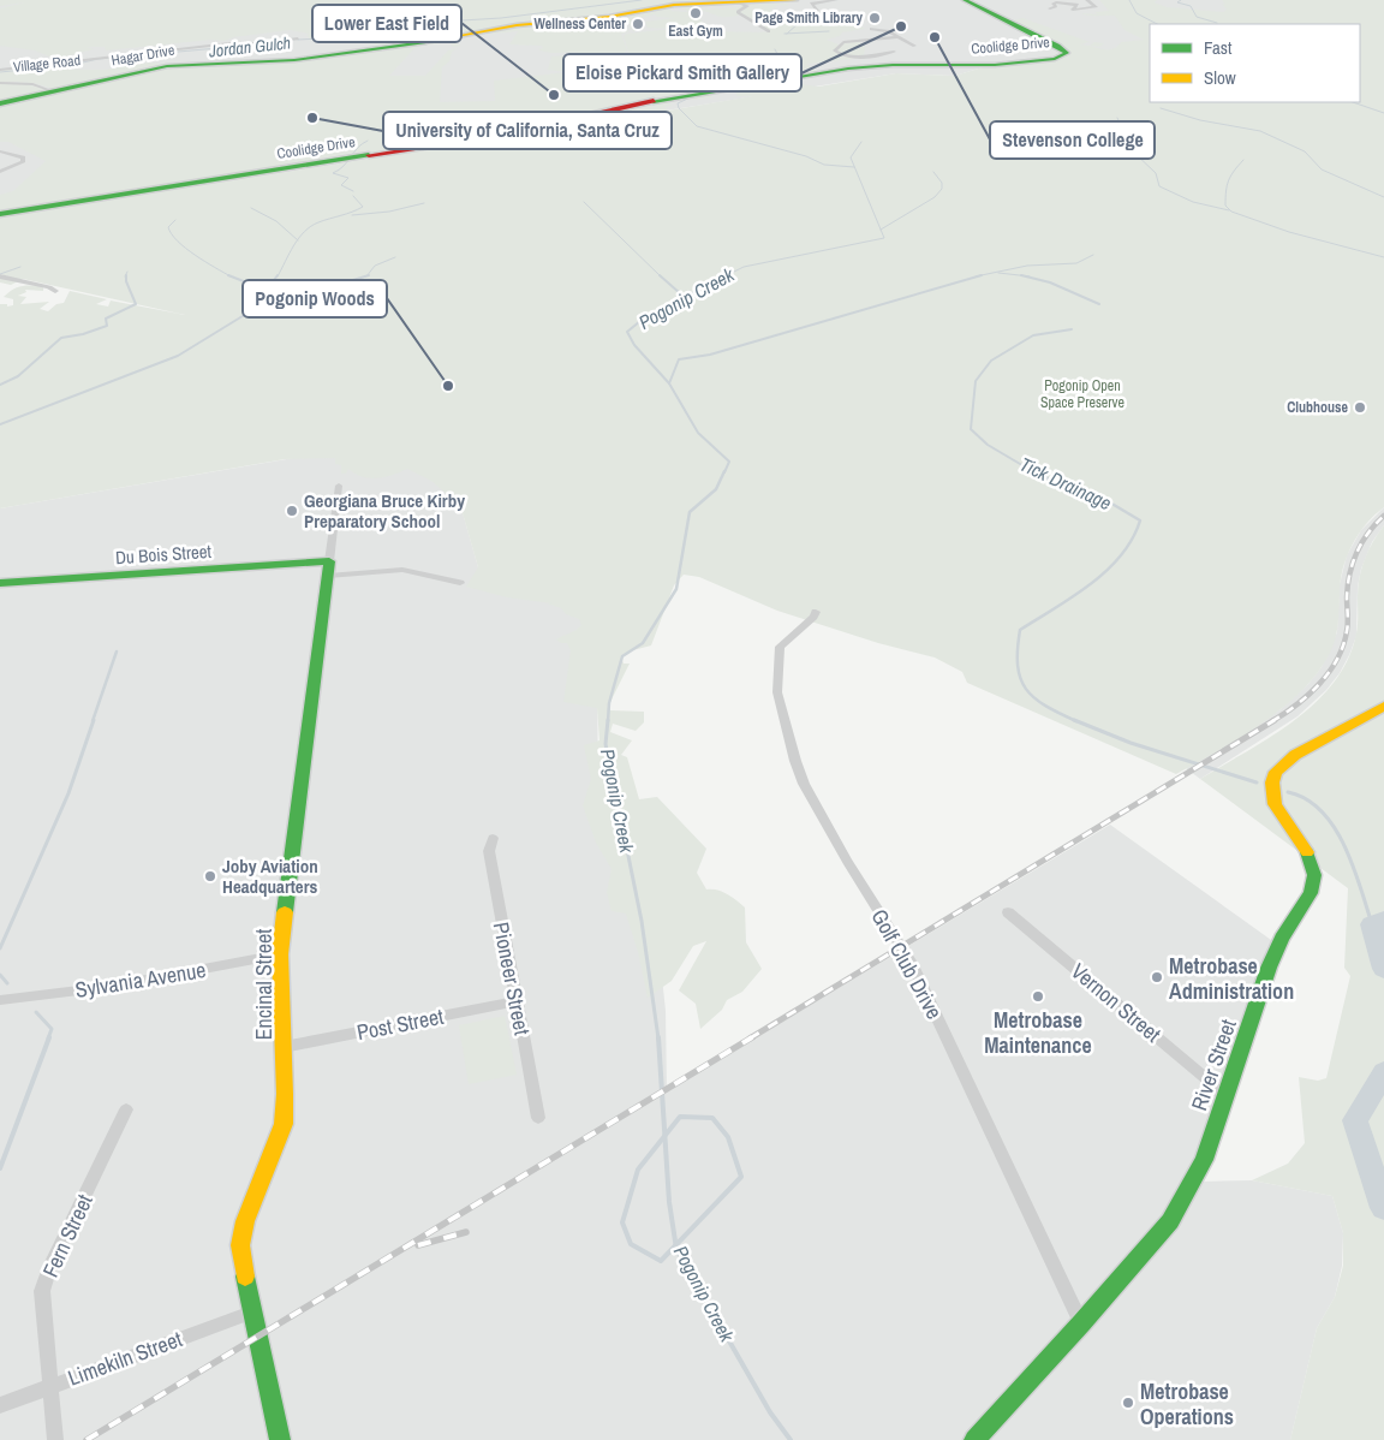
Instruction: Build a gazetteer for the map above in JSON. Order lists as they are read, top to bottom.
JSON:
{
  "streets": {
    "street": [
      "Coolidge Drive",
      "Hagar Drive",
      "Village Road",
      "Du Bois Street",
      "Golf Club Drive",
      "Pioneer Street",
      "Sylvania Avenue",
      "Encinal Street",
      "Vernon Street",
      "Post Street",
      "River Street",
      "Fern Street",
      "Limekiln Street"
    ]
  },
  "crossings": [
    ["Hagar Drive", "Village Road"],
    ["Du Bois Street", "Encinal Street"],
    ["Golf Club Drive", "River Street"],
    ["Pioneer Street", "Post Street"],
    ["Sylvania Avenue", "Encinal Street"],
    ["Encinal Street", "Post Street"],
    ["Encinal Street", "Limekiln Street"],
    ["Vernon Street", "River Street"],
    ["Fern Street", "Limekiln Street"]
  ],
  "water": ["Jordan Gulch", "Pogonip Creek", "Tick Drainage"],
  "parks": ["Pogonip Open Space Preserve"],
  "places": [
    "East Gym",
    "Page Smith Library",
    "Wellness Center",
    "Eloise Pickard Smith Gallery",
    "Stevenson College",
    "Lower East Field",
    "University of California, Santa Cruz",
    "Pogonip Woods",
    "Clubhouse",
    "Georgiana Bruce Kirby Preparatory School",
    "Joby Aviation Headquarters",
    "Metrobase Administration",
    "Metrobase Maintenance",
    "Metrobase Operations"
  ],
  "legend": ["Fast", "Slow"]
}
